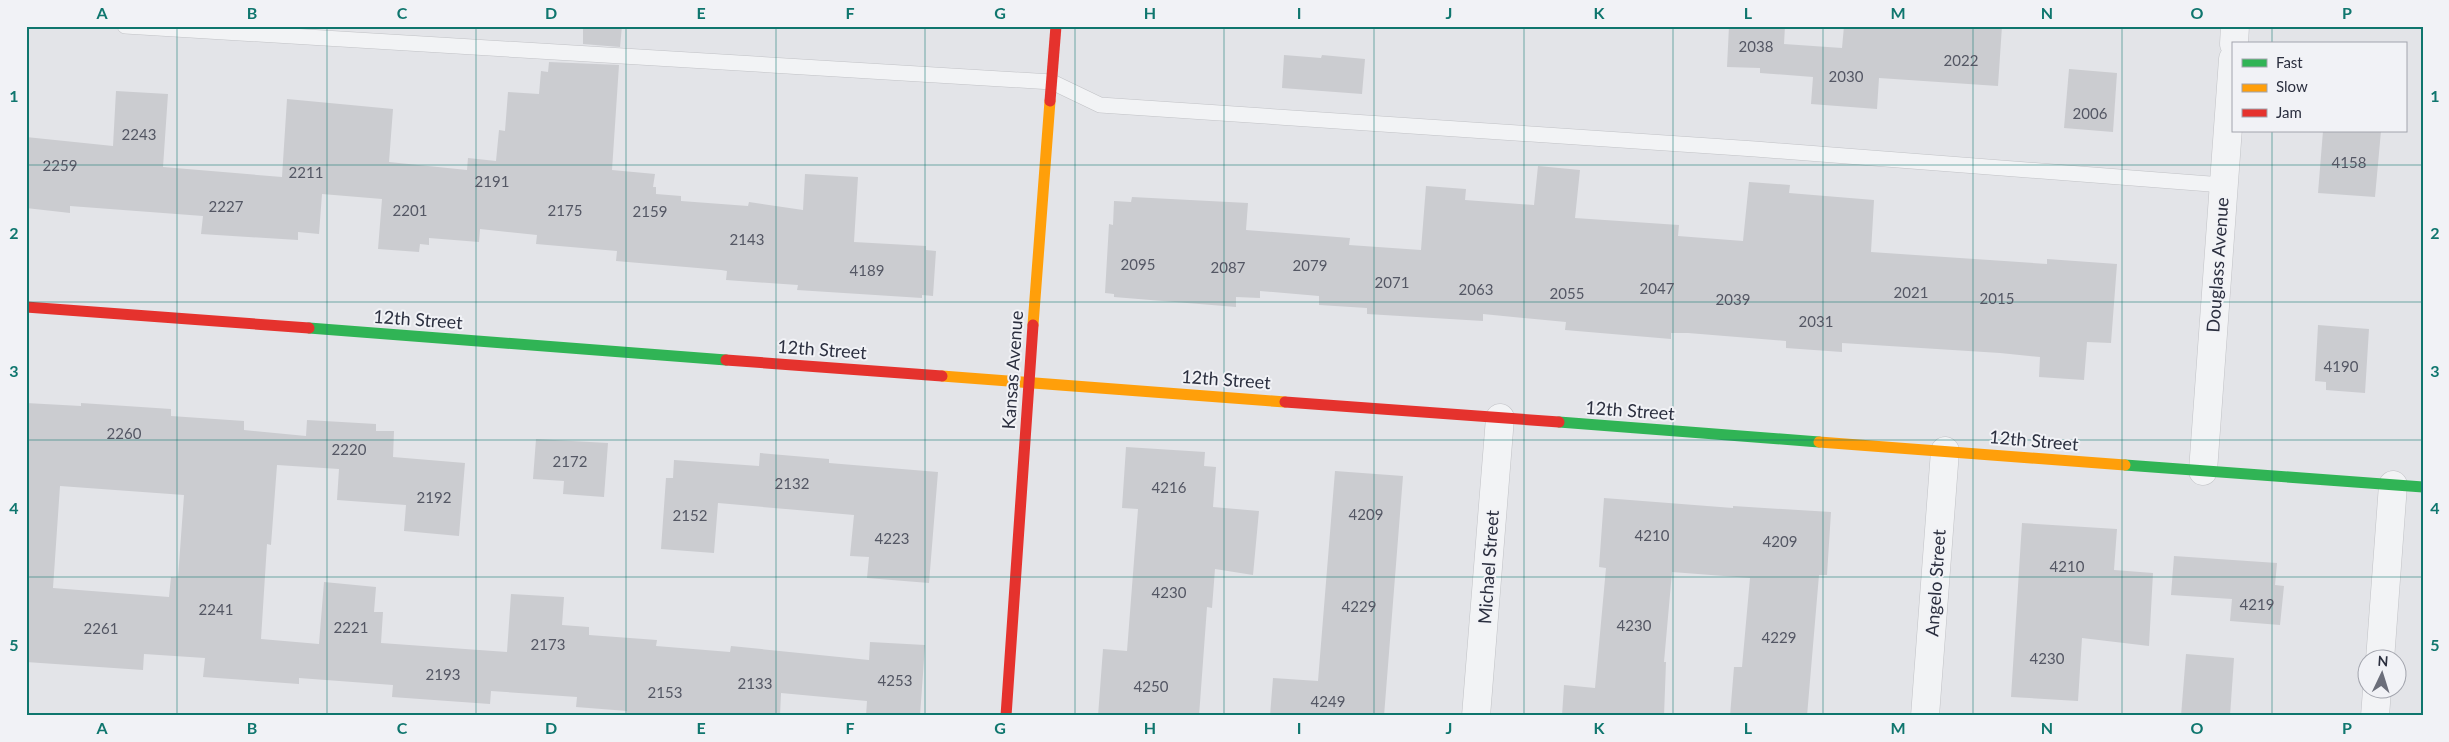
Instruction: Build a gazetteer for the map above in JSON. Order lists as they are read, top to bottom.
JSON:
{
  "streets": {
    "street": [
      "Douglass Avenue",
      "12th Street",
      "Kansas Avenue",
      "Michael Street",
      "Angelo Street"
    ]
  },
  "crossings": [
    ["Douglass Avenue", "12th Street"],
    ["12th Street", "Kansas Avenue"],
    ["12th Street", "Michael Street"],
    ["12th Street", "Angelo Street"]
  ],
  "house_numbers": [
    "2038",
    "2022",
    "2030",
    "2006",
    "2243",
    "4158",
    "2259",
    "2211",
    "2191",
    "2227",
    "2201",
    "2175",
    "2159",
    "2143",
    "2095",
    "2079",
    "2087",
    "4189",
    "2071",
    "2047",
    "2063",
    "2021",
    "2055",
    "2015",
    "2039",
    "2031",
    "4190",
    "2260",
    "2220",
    "2172",
    "2132",
    "4216",
    "2192",
    "4209",
    "2152",
    "4210",
    "4223",
    "4209",
    "4210",
    "4230",
    "4219",
    "4229",
    "2241",
    "4230",
    "2221",
    "2261",
    "4229",
    "2173",
    "4230",
    "2193",
    "4253",
    "2133",
    "4250",
    "2153",
    "4249"
  ],
  "legend": ["Fast", "Slow", "Jam"],
  "north": "top",
  "grid": {
    "columns": [
      "A",
      "B",
      "C",
      "D",
      "E",
      "F",
      "G",
      "H",
      "I",
      "J",
      "K",
      "L",
      "M",
      "N",
      "O",
      "P"
    ],
    "rows": [
      "1",
      "2",
      "3",
      "4",
      "5"
    ]
  }
}
